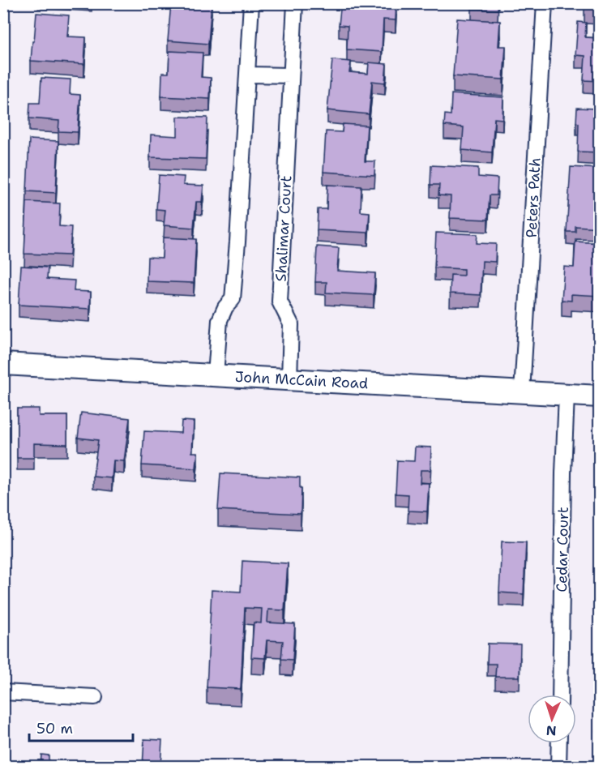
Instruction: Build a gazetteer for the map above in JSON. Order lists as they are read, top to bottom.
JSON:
{
  "streets": {
    "main road": ["John McCain Road"],
    "street": ["Peters Path", "Shalimar Court", "Cedar Court"]
  },
  "crossings": [
    ["Peters Path", "John McCain Road"],
    ["Shalimar Court", "John McCain Road"],
    ["John McCain Road", "Cedar Court"]
  ],
  "scale_bar": "50 m",
  "north": "bottom"
}
